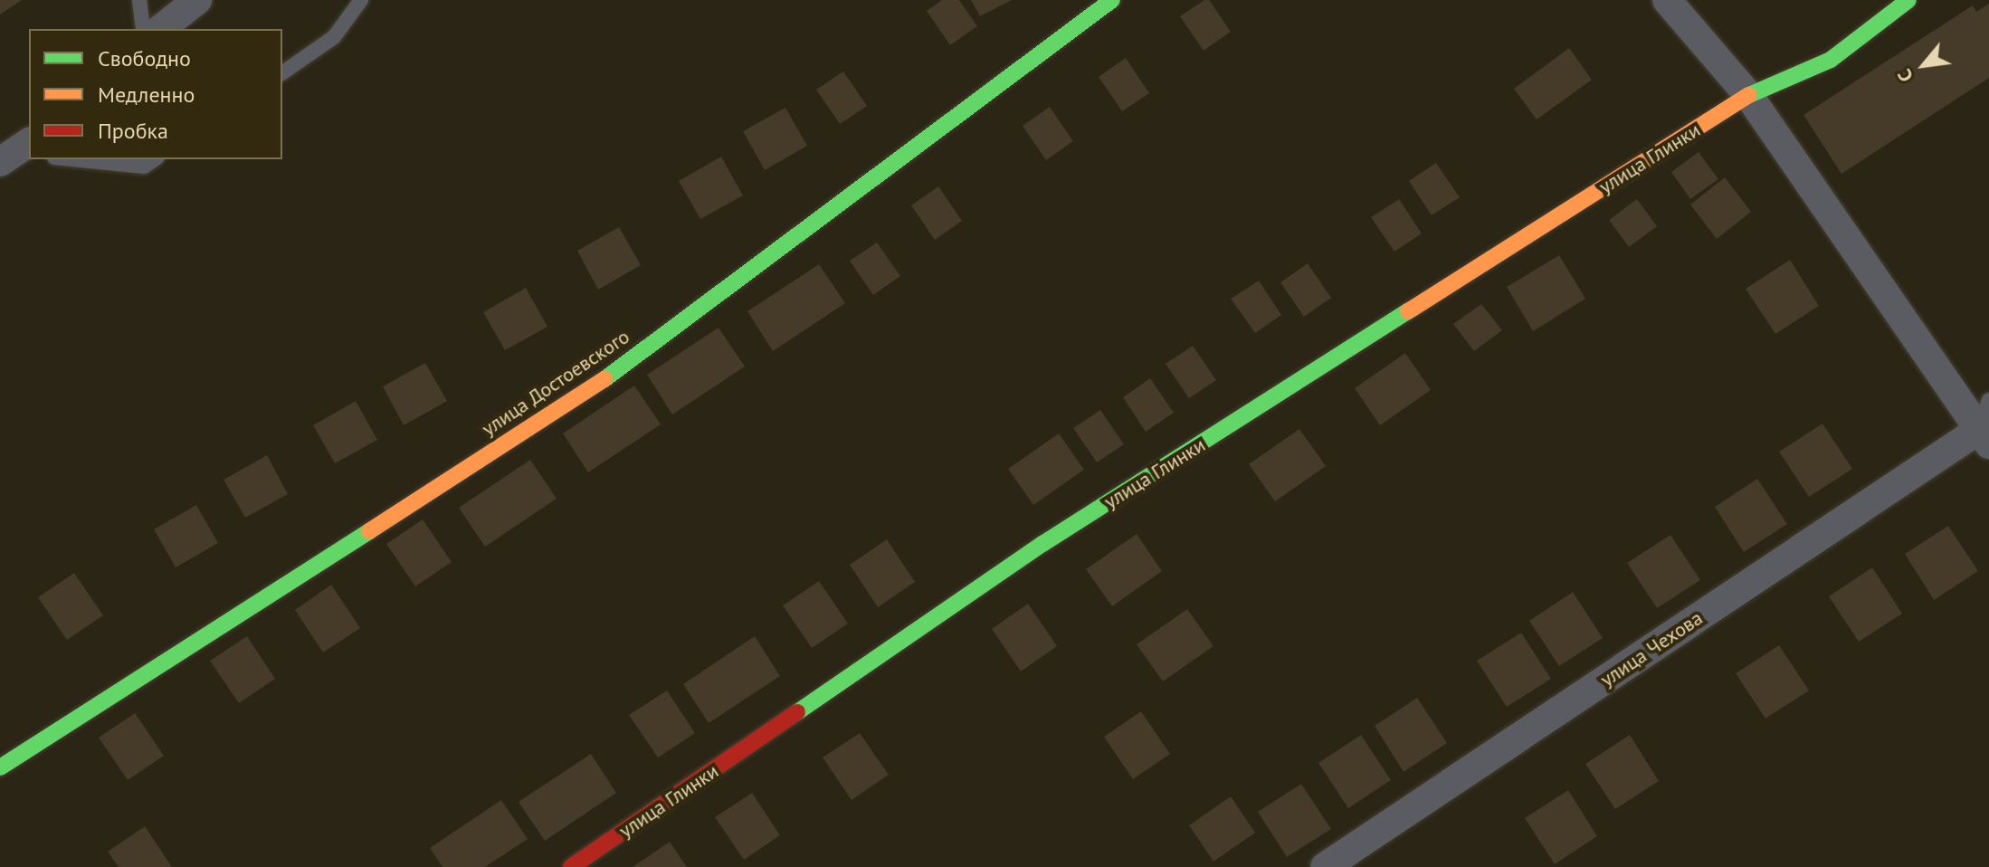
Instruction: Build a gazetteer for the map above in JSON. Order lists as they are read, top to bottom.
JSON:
{
  "streets": {
    "street": ["улица Глинки", "улица Достоевского", "улица Чехова"]
  },
  "legend": ["Свободно", "Медленно", "Пробка"],
  "north": "bottom left"
}
